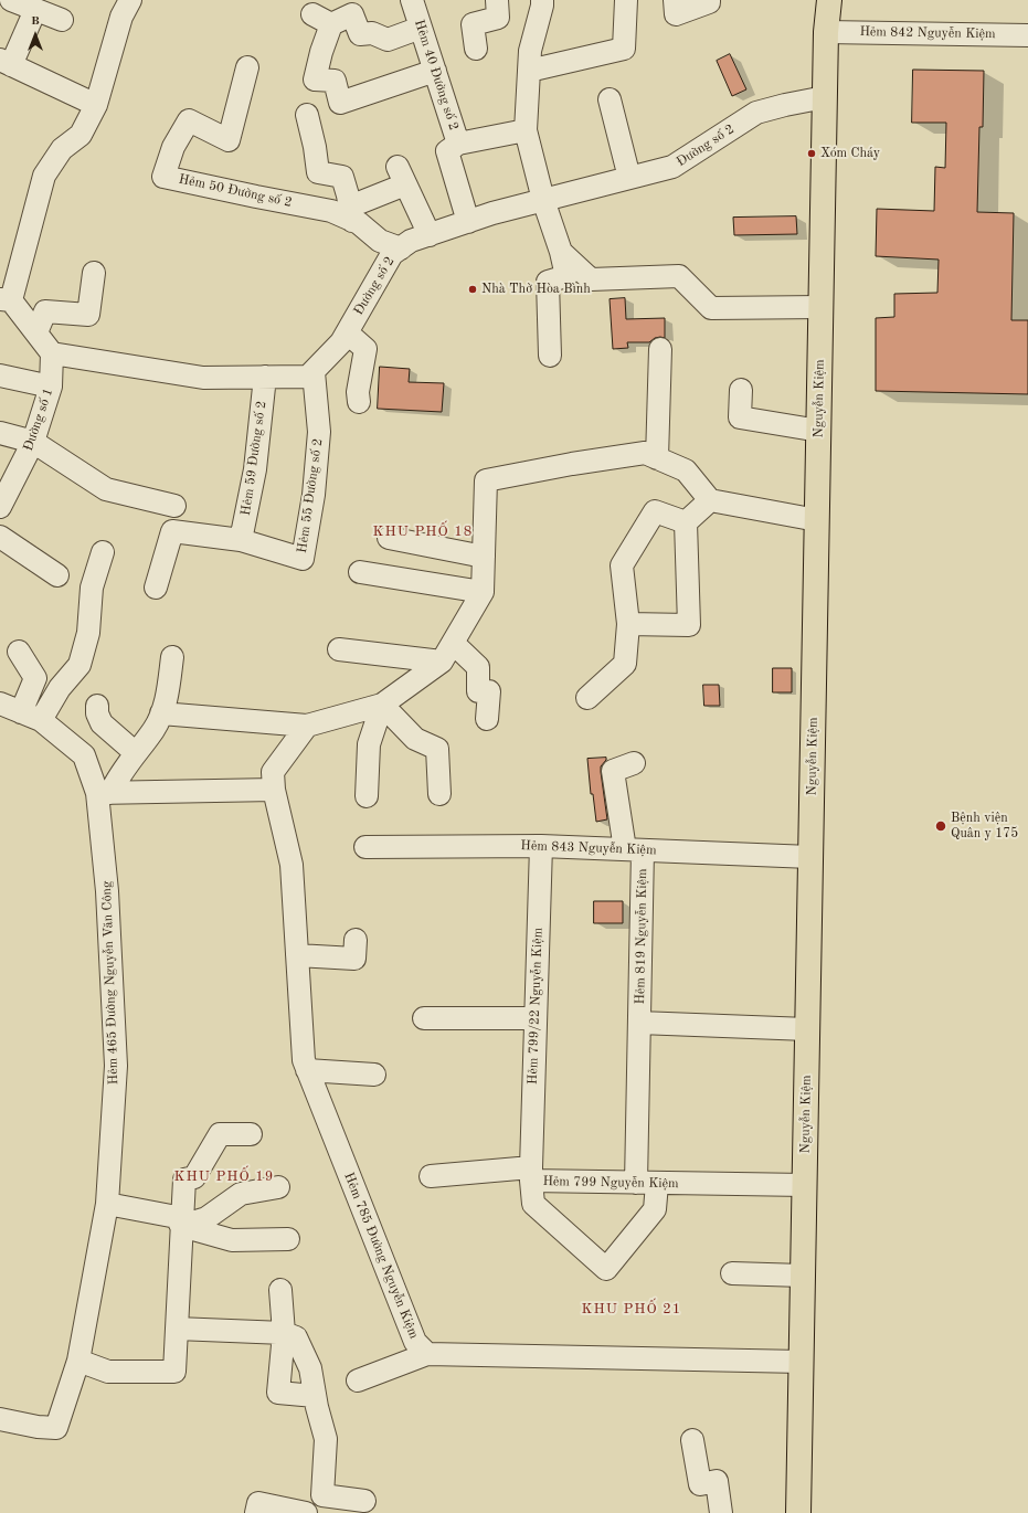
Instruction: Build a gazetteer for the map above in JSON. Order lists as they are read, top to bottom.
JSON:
{
  "streets": {
    "main road": ["Nguyễn Kiệm"],
    "street": [
      "Hẻm 842 Nguyễn Kiệm",
      "Hẻm 40 Đường số 2",
      "Đường số 2",
      "Hẻm 50 Đường số 2",
      "Đường số 1",
      "Hẻm 59 Đường số 2",
      "Hẻm 55 Đường số 2",
      "Hẻm 843 Nguyễn Kiệm",
      "Hẻm 819 Nguyễn Kiệm",
      "Hẻm 465 Đường Nguyễn Văn Công",
      "Hẻm 799/22 Nguyễn Kiệm",
      "Hẻm 799 Nguyễn Kiệm",
      "Hẻm 785 Đường Nguyễn Kiệm"
    ]
  },
  "crossings": [
    ["Hẻm 842 Nguyễn Kiệm", "Nguyễn Kiệm"],
    ["Hẻm 40 Đường số 2", "Đường số 2"],
    ["Đường số 2", "Hẻm 50 Đường số 2"],
    ["Đường số 2", "Nguyễn Kiệm"],
    ["Đường số 2", "Hẻm 55 Đường số 2"],
    ["Nguyễn Kiệm", "Hẻm 843 Nguyễn Kiệm"],
    ["Nguyễn Kiệm", "Hẻm 819 Nguyễn Kiệm"],
    ["Nguyễn Kiệm", "Hẻm 799 Nguyễn Kiệm"],
    ["Nguyễn Kiệm", "Hẻm 785 Đường Nguyễn Kiệm"],
    ["Hẻm 59 Đường số 2", "Hẻm 55 Đường số 2"],
    ["Hẻm 843 Nguyễn Kiệm", "Hẻm 819 Nguyễn Kiệm"],
    ["Hẻm 843 Nguyễn Kiệm", "Hẻm 799/22 Nguyễn Kiệm"],
    ["Hẻm 819 Nguyễn Kiệm", "Hẻm 799/22 Nguyễn Kiệm"],
    ["Hẻm 819 Nguyễn Kiệm", "Hẻm 799 Nguyễn Kiệm"],
    ["Hẻm 799/22 Nguyễn Kiệm", "Hẻm 799 Nguyễn Kiệm"]
  ],
  "districts": ["KHU PHỐ 18", "KHU PHỐ 19", "KHU PHỐ 21"],
  "places": ["Xóm Cháy", "Nhà Thờ Hòa Bình", "Bệnh viện Quân y 175"],
  "north": "top"
}
